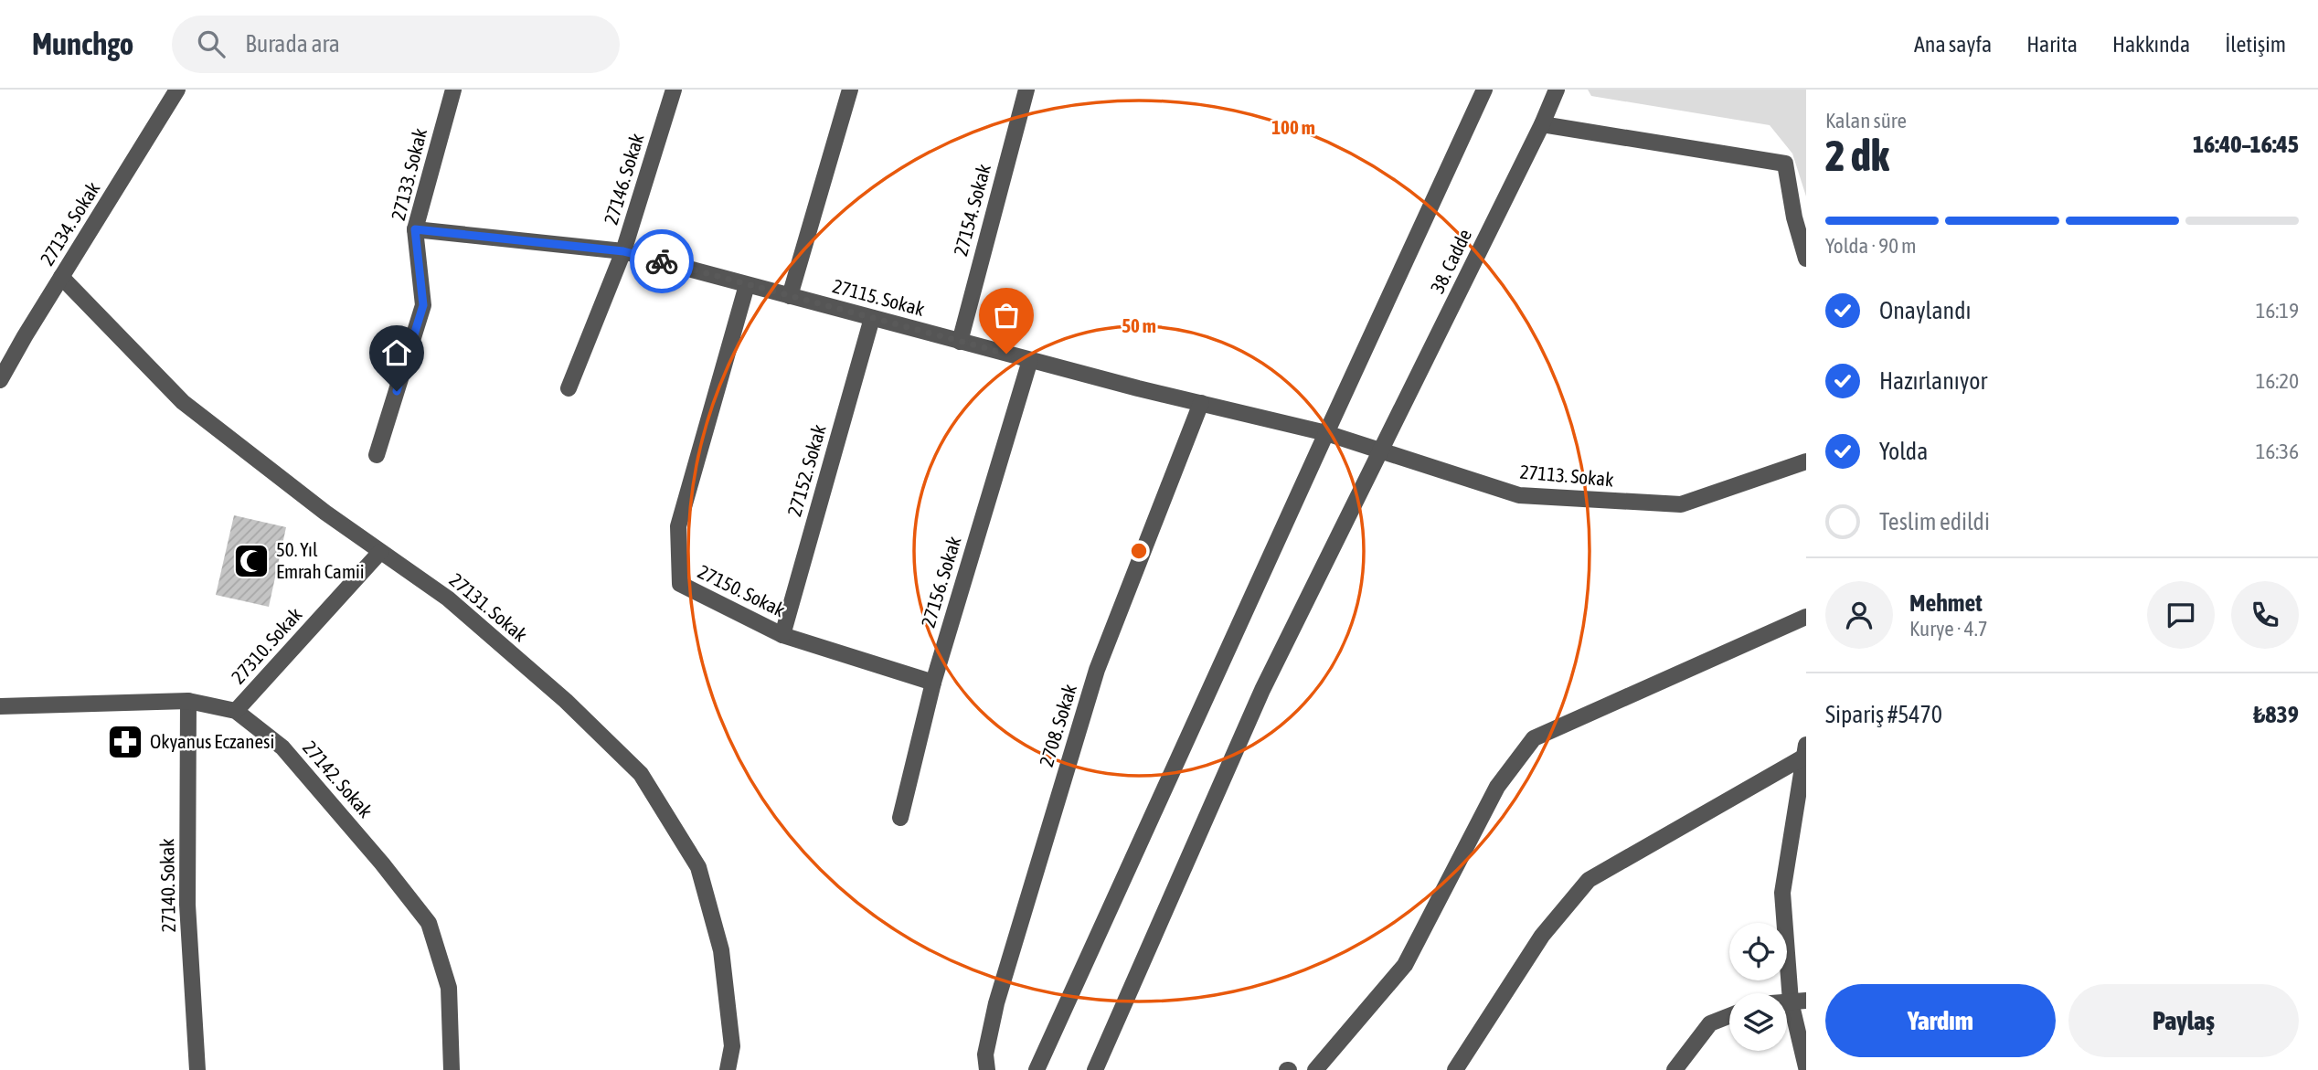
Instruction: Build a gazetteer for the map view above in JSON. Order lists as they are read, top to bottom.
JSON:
{
  "streets": {
    "street": [
      "27133. Sokak",
      "27146. Sokak",
      "27154. Sokak",
      "27134. Sokak",
      "38. Cadde",
      "27115. Sokak",
      "27152. Sokak",
      "27113. Sokak",
      "27156. Sokak",
      "27150. Sokak",
      "27131. Sokak",
      "27310. Sokak",
      "2708. Sokak",
      "27142. Sokak",
      "27140. Sokak"
    ]
  },
  "crossings": [
    ["27133. Sokak", "27115. Sokak"],
    ["27146. Sokak", "27115. Sokak"],
    ["27154. Sokak", "27115. Sokak"],
    ["27134. Sokak", "27131. Sokak"],
    ["38. Cadde", "27113. Sokak"],
    ["27115. Sokak", "27152. Sokak"],
    ["27115. Sokak", "27113. Sokak"],
    ["27115. Sokak", "27156. Sokak"],
    ["27115. Sokak", "27150. Sokak"],
    ["27115. Sokak", "2708. Sokak"],
    ["27152. Sokak", "27150. Sokak"],
    ["27156. Sokak", "27150. Sokak"],
    ["27131. Sokak", "27310. Sokak"],
    ["27310. Sokak", "27142. Sokak"],
    ["27142. Sokak", "27140. Sokak"]
  ],
  "places": {
    "mosque": ["50. Yıl Emrah Camii"],
    "pharmacy": ["Okyanus Eczanesi"]
  },
  "page": {
    "header": "Munchgo",
    "search": "Burada ara",
    "nav": [
      "Ana sayfa",
      "Harita",
      "Hakkında",
      "İletişim"
    ],
    "heading": ["2 dk", "Kalan süre", "16:40–16:45"],
    "panel": [
      "Mehmet",
      "Kurye · 4.7",
      "Sipariş #5470",
      "₺839"
    ],
    "bar": "Yolda · 90 m",
    "list": [
      ["Onaylandı", "16:19"],
      ["Hazırlanıyor", "16:20"],
      ["Yolda", "16:36"],
      "Teslim edildi"
    ],
    "buttons": ["Yardım", "Paylaş"]
  },
  "rings": ["100 m", "50 m"]
}
